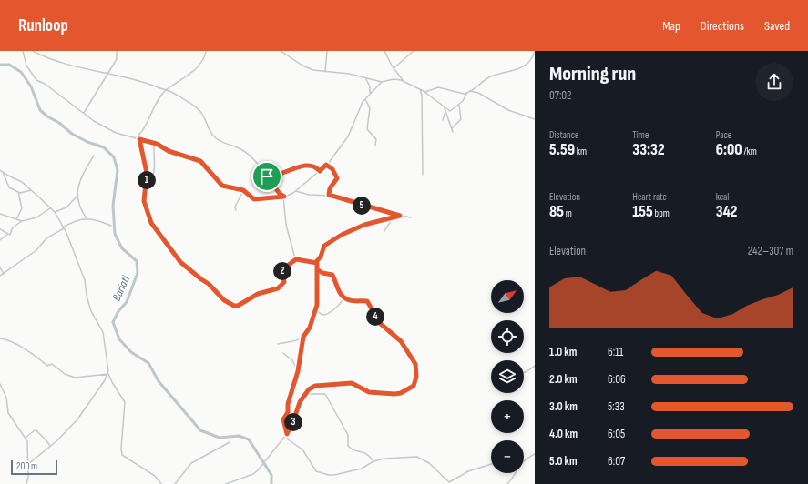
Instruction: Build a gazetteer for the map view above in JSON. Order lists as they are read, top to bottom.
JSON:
{
  "water": ["Bariati"],
  "scale_bar": "200 m",
  "north": "top right",
  "page": {
    "header": "Runloop",
    "nav": ["Map", "Directions", "Saved"],
    "heading": ["Morning run", "07:02"],
    "stats": [
      ["Distance", "5.59 km"],
      ["Time", "33:32"],
      ["Pace", "6:00 /km"],
      ["Elevation", "85 m"],
      ["Heart rate", "155 bpm"],
      ["kcal", "342"]
    ],
    "pins": [
      "1",
      "5",
      "2",
      "4",
      "3"
    ],
    "chart": ["Elevation", "242–307 m"],
    "map_buttons": ["+", "−"],
    "list": [
      {
        "name": "1.0 km",
        "note": "6:11"
      },
      {
        "name": "2.0 km",
        "note": "6:06"
      },
      {
        "name": "3.0 km",
        "note": "5:33"
      },
      {
        "name": "4.0 km",
        "note": "6:05"
      },
      {
        "name": "5.0 km",
        "note": "6:07"
      }
    ],
    "scale": "200 m"
  }
}
